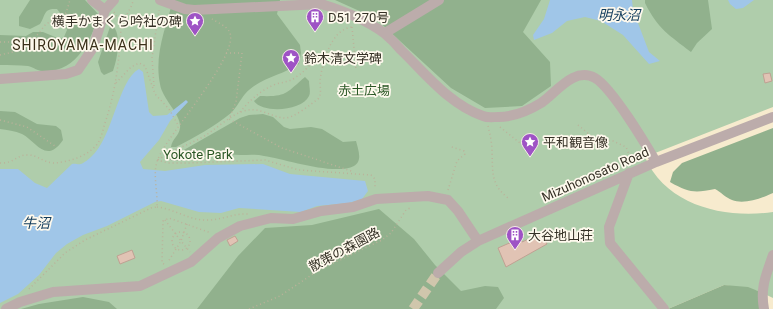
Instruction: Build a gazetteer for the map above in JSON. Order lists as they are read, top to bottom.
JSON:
{
  "streets": {
    "street": ["Mizuhonosato Road"],
    "path": ["散策の森園路"]
  },
  "districts": ["SHIROYAMA-MACHI"],
  "water": ["明永沼", "牛沼"],
  "parks": ["赤土広場", "Yokote Park"],
  "places": {
    "building": ["D51 270号", "大谷地山荘"],
    "place": ["横手かまくら吟社の碑", "鈴木清文学碑", "平和観音像"]
  }
}
